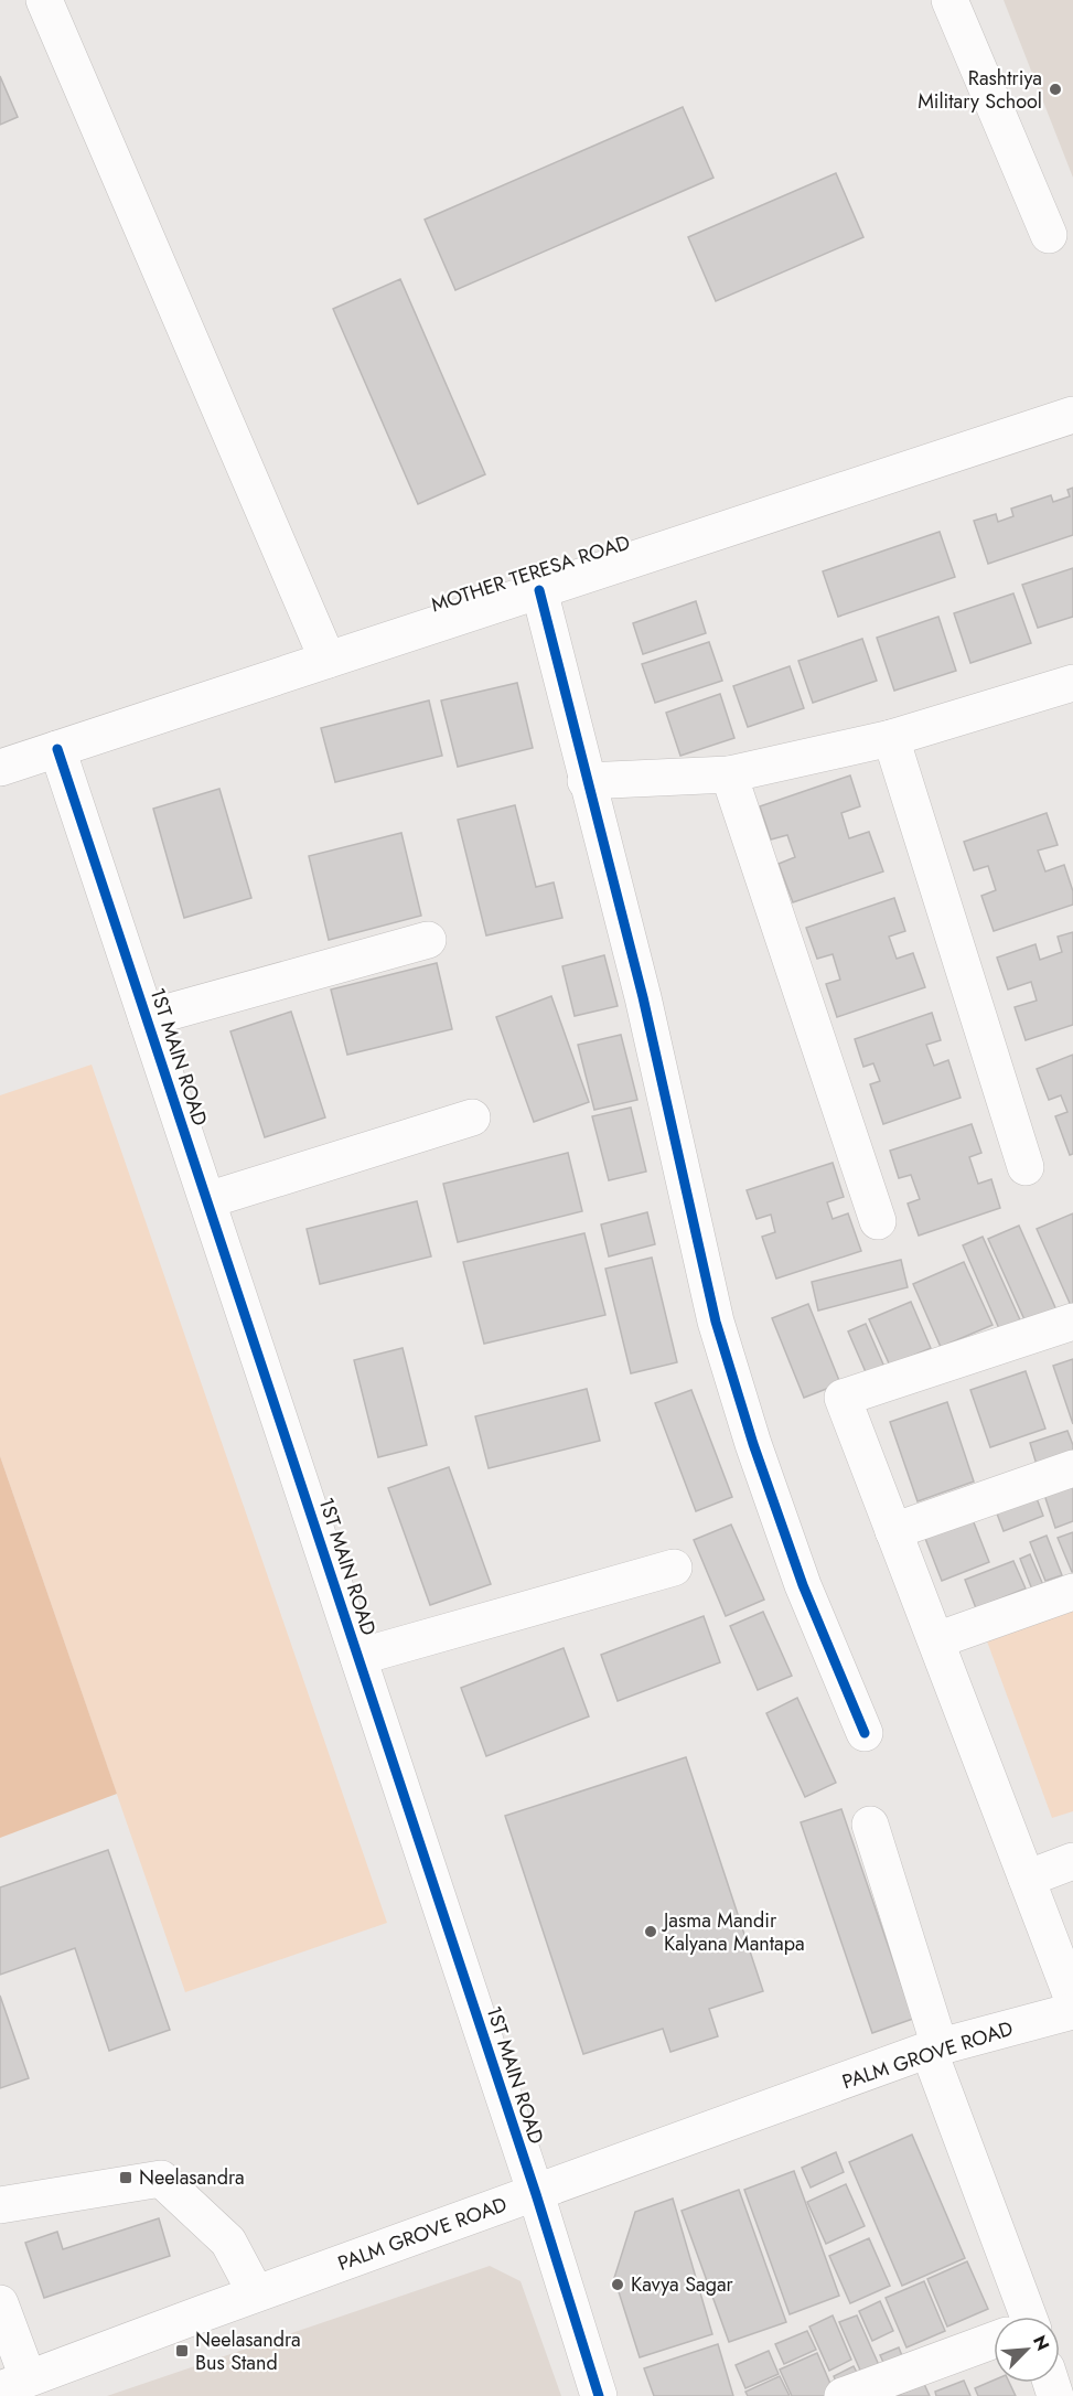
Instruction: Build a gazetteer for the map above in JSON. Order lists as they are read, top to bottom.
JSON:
{
  "streets": {
    "street": ["MOTHER TERESA ROAD", "1ST MAIN ROAD", "PALM GROVE ROAD"]
  },
  "crossings": [
    ["MOTHER TERESA ROAD", "1ST MAIN ROAD"],
    ["1ST MAIN ROAD", "PALM GROVE ROAD"]
  ],
  "places": {
    "other": ["Rashtriya Military School", "Jasma Mandir Kalyana Mantapa", "Kavya Sagar"],
    "transit": ["Neelasandra", "Neelasandra Bus Stand"]
  },
  "north": "top right"
}
